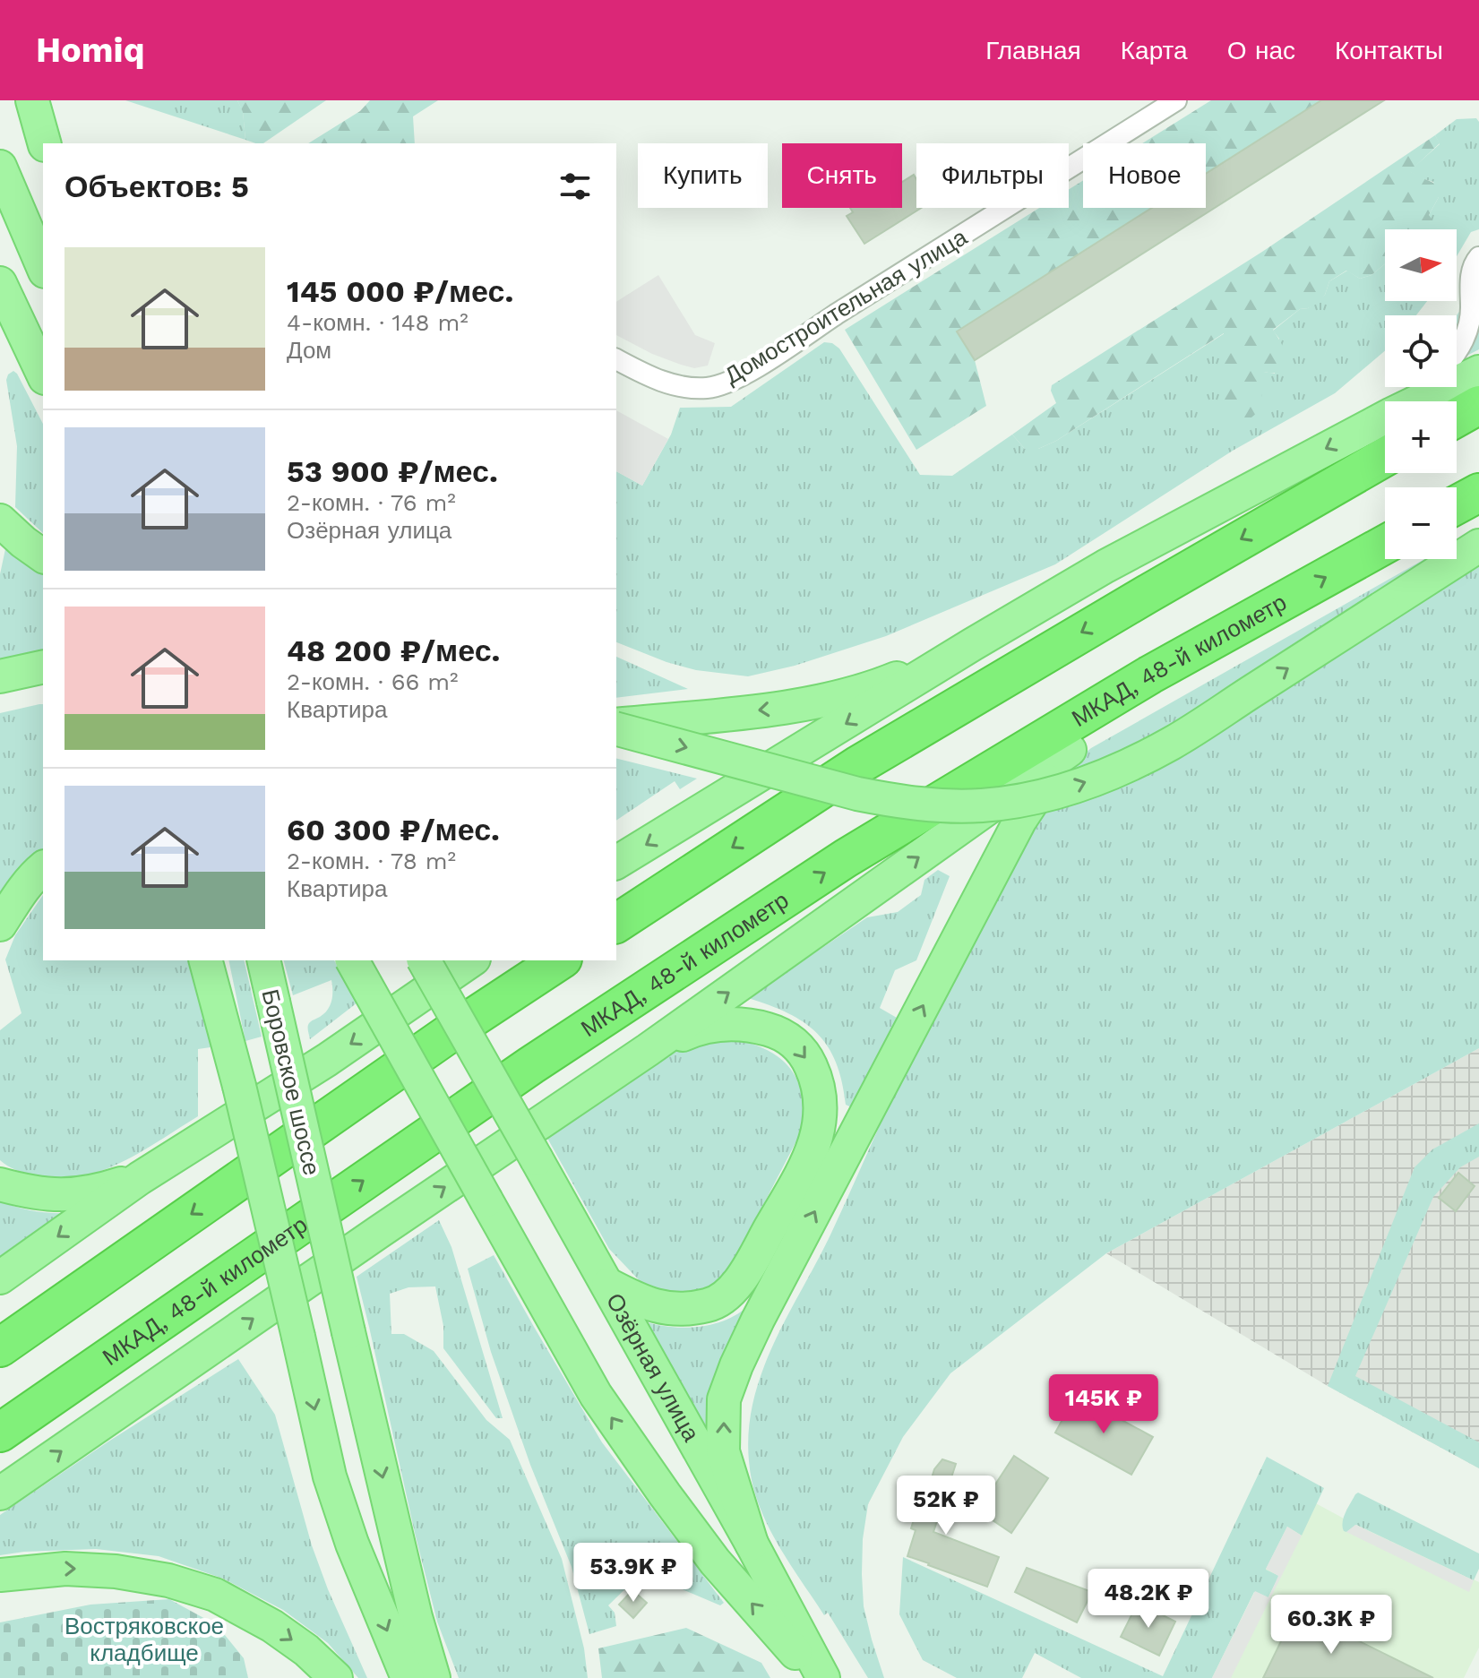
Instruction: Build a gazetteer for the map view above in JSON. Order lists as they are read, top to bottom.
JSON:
{
  "streets": {
    "highway": ["МКАД, 48-й километр"],
    "main road": ["Боровское шоссе", "Озёрная улица"],
    "street": ["Домостроительная улица"]
  },
  "parks": ["Востряковское кладбище"],
  "north": "right",
  "page": {
    "header": "Homiq",
    "nav": [
      "Главная",
      "Карта",
      "О нас",
      "Контакты"
    ],
    "chip": [
      "Купить",
      "Снять",
      "Фильтры",
      "Новое"
    ],
    "heading": "Объектов: 5",
    "map_buttons": ["+", "−"],
    "list": [
      {
        "name": "145 000 ₽/мес.",
        "note": "4-комн. · 148 m² · Дом"
      },
      {
        "name": "53 900 ₽/мес.",
        "note": "2-комн. · 76 m² · Озёрная улица"
      },
      {
        "name": "48 200 ₽/мес.",
        "note": "2-комн. · 66 m² · Квартира"
      },
      {
        "name": "60 300 ₽/мес.",
        "note": "2-комн. · 78 m² · Квартира"
      }
    ],
    "price": [
      "145K ₽",
      "52K ₽",
      "53.9K ₽",
      "48.2K ₽",
      "60.3K ₽"
    ]
  }
}
